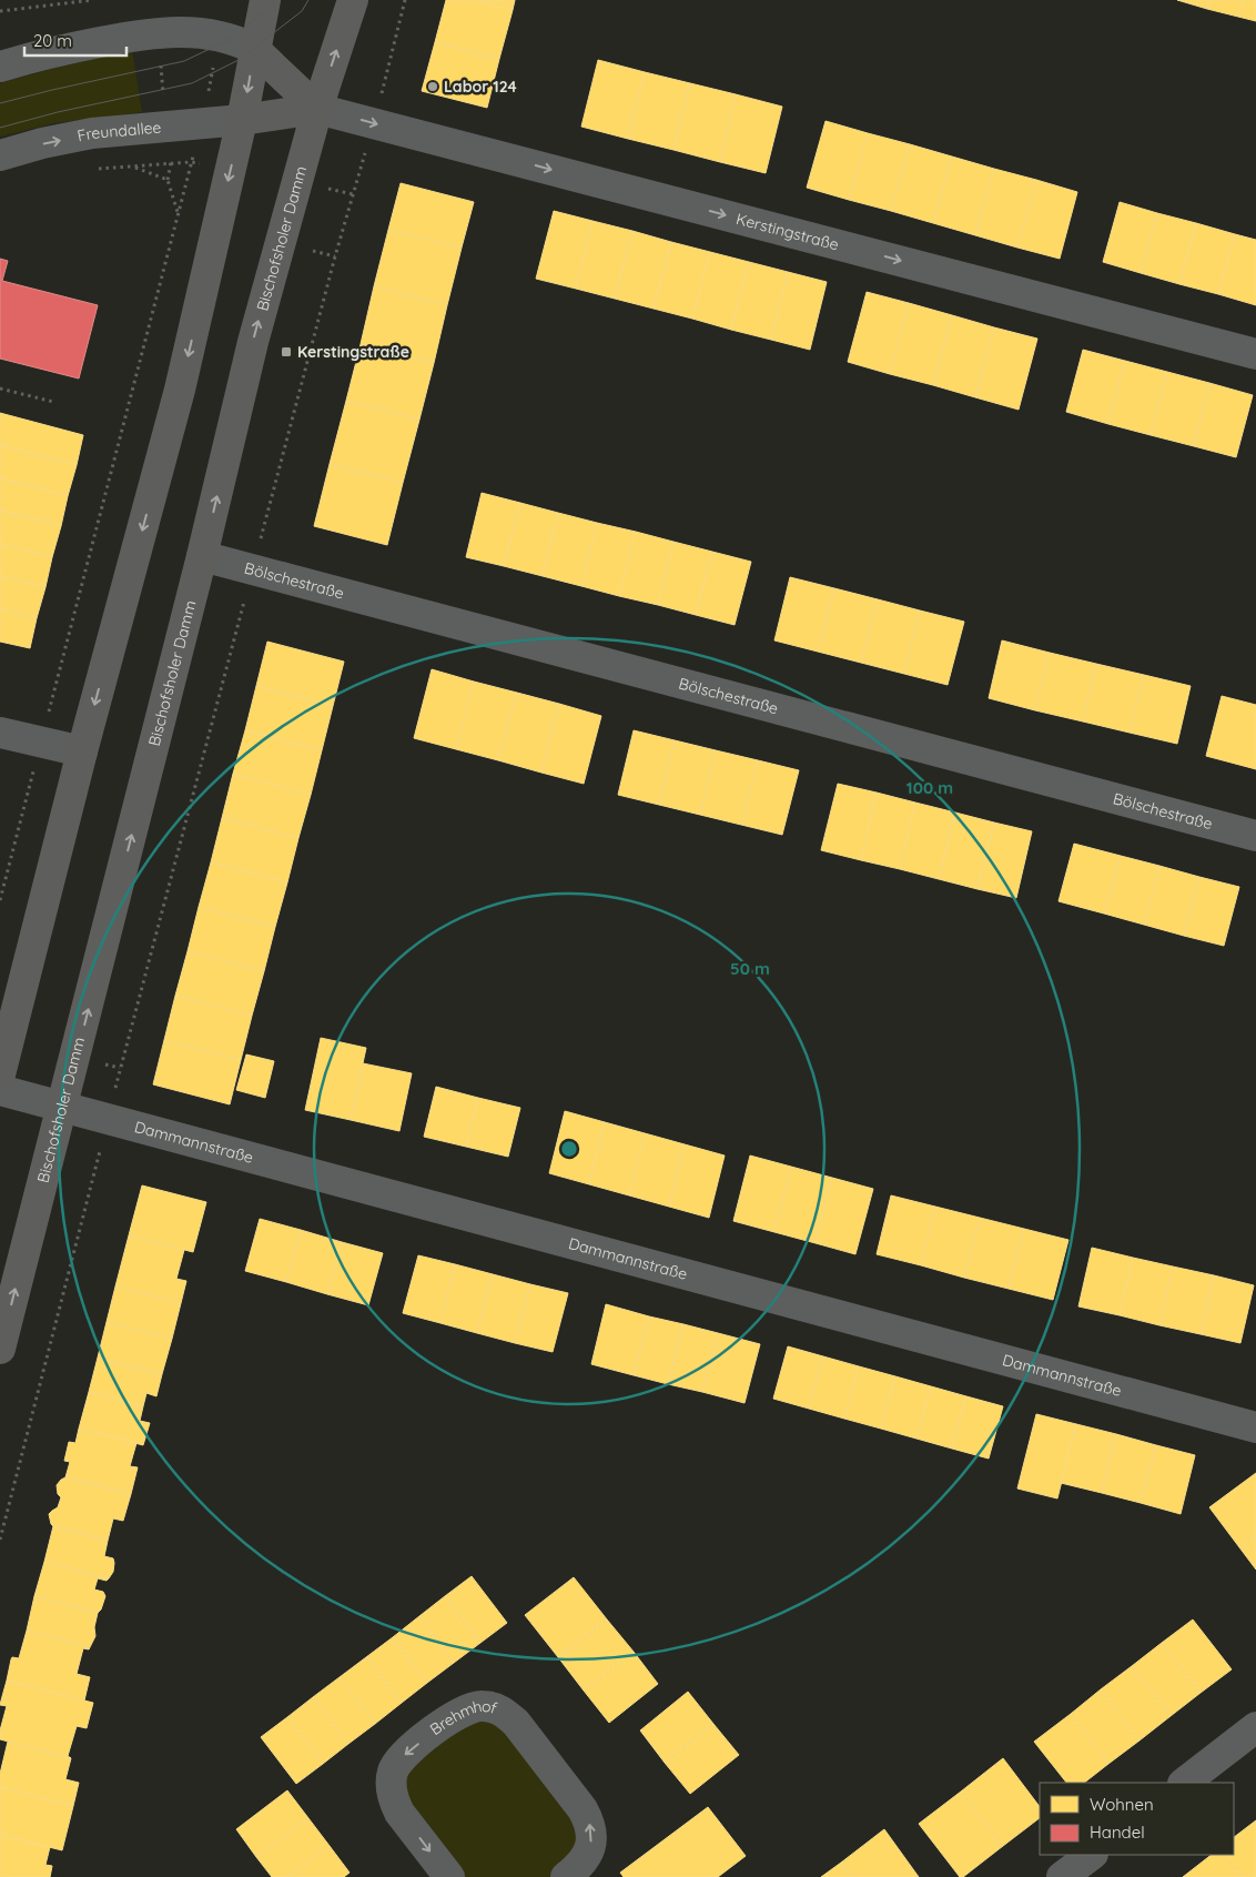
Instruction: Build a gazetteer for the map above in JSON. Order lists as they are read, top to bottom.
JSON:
{
  "streets": {
    "main road": ["Bischofsholer Damm"],
    "street": [
      "Freundallee",
      "Kerstingstraße",
      "Bölschestraße",
      "Dammannstraße",
      "Brehmhof"
    ]
  },
  "crossings": [
    ["Kerstingstraße", "Bischofsholer Damm"],
    ["Bischofsholer Damm", "Bölschestraße"],
    ["Bischofsholer Damm", "Dammannstraße"]
  ],
  "one_way": ["Kerstingstraße"],
  "places": {
    "other": ["Labor 124"],
    "transit": ["Kerstingstraße"]
  },
  "legend": ["Wohnen", "Handel"],
  "scale_bar": "20 m",
  "rings": ["100 m", "50 m"]
}
